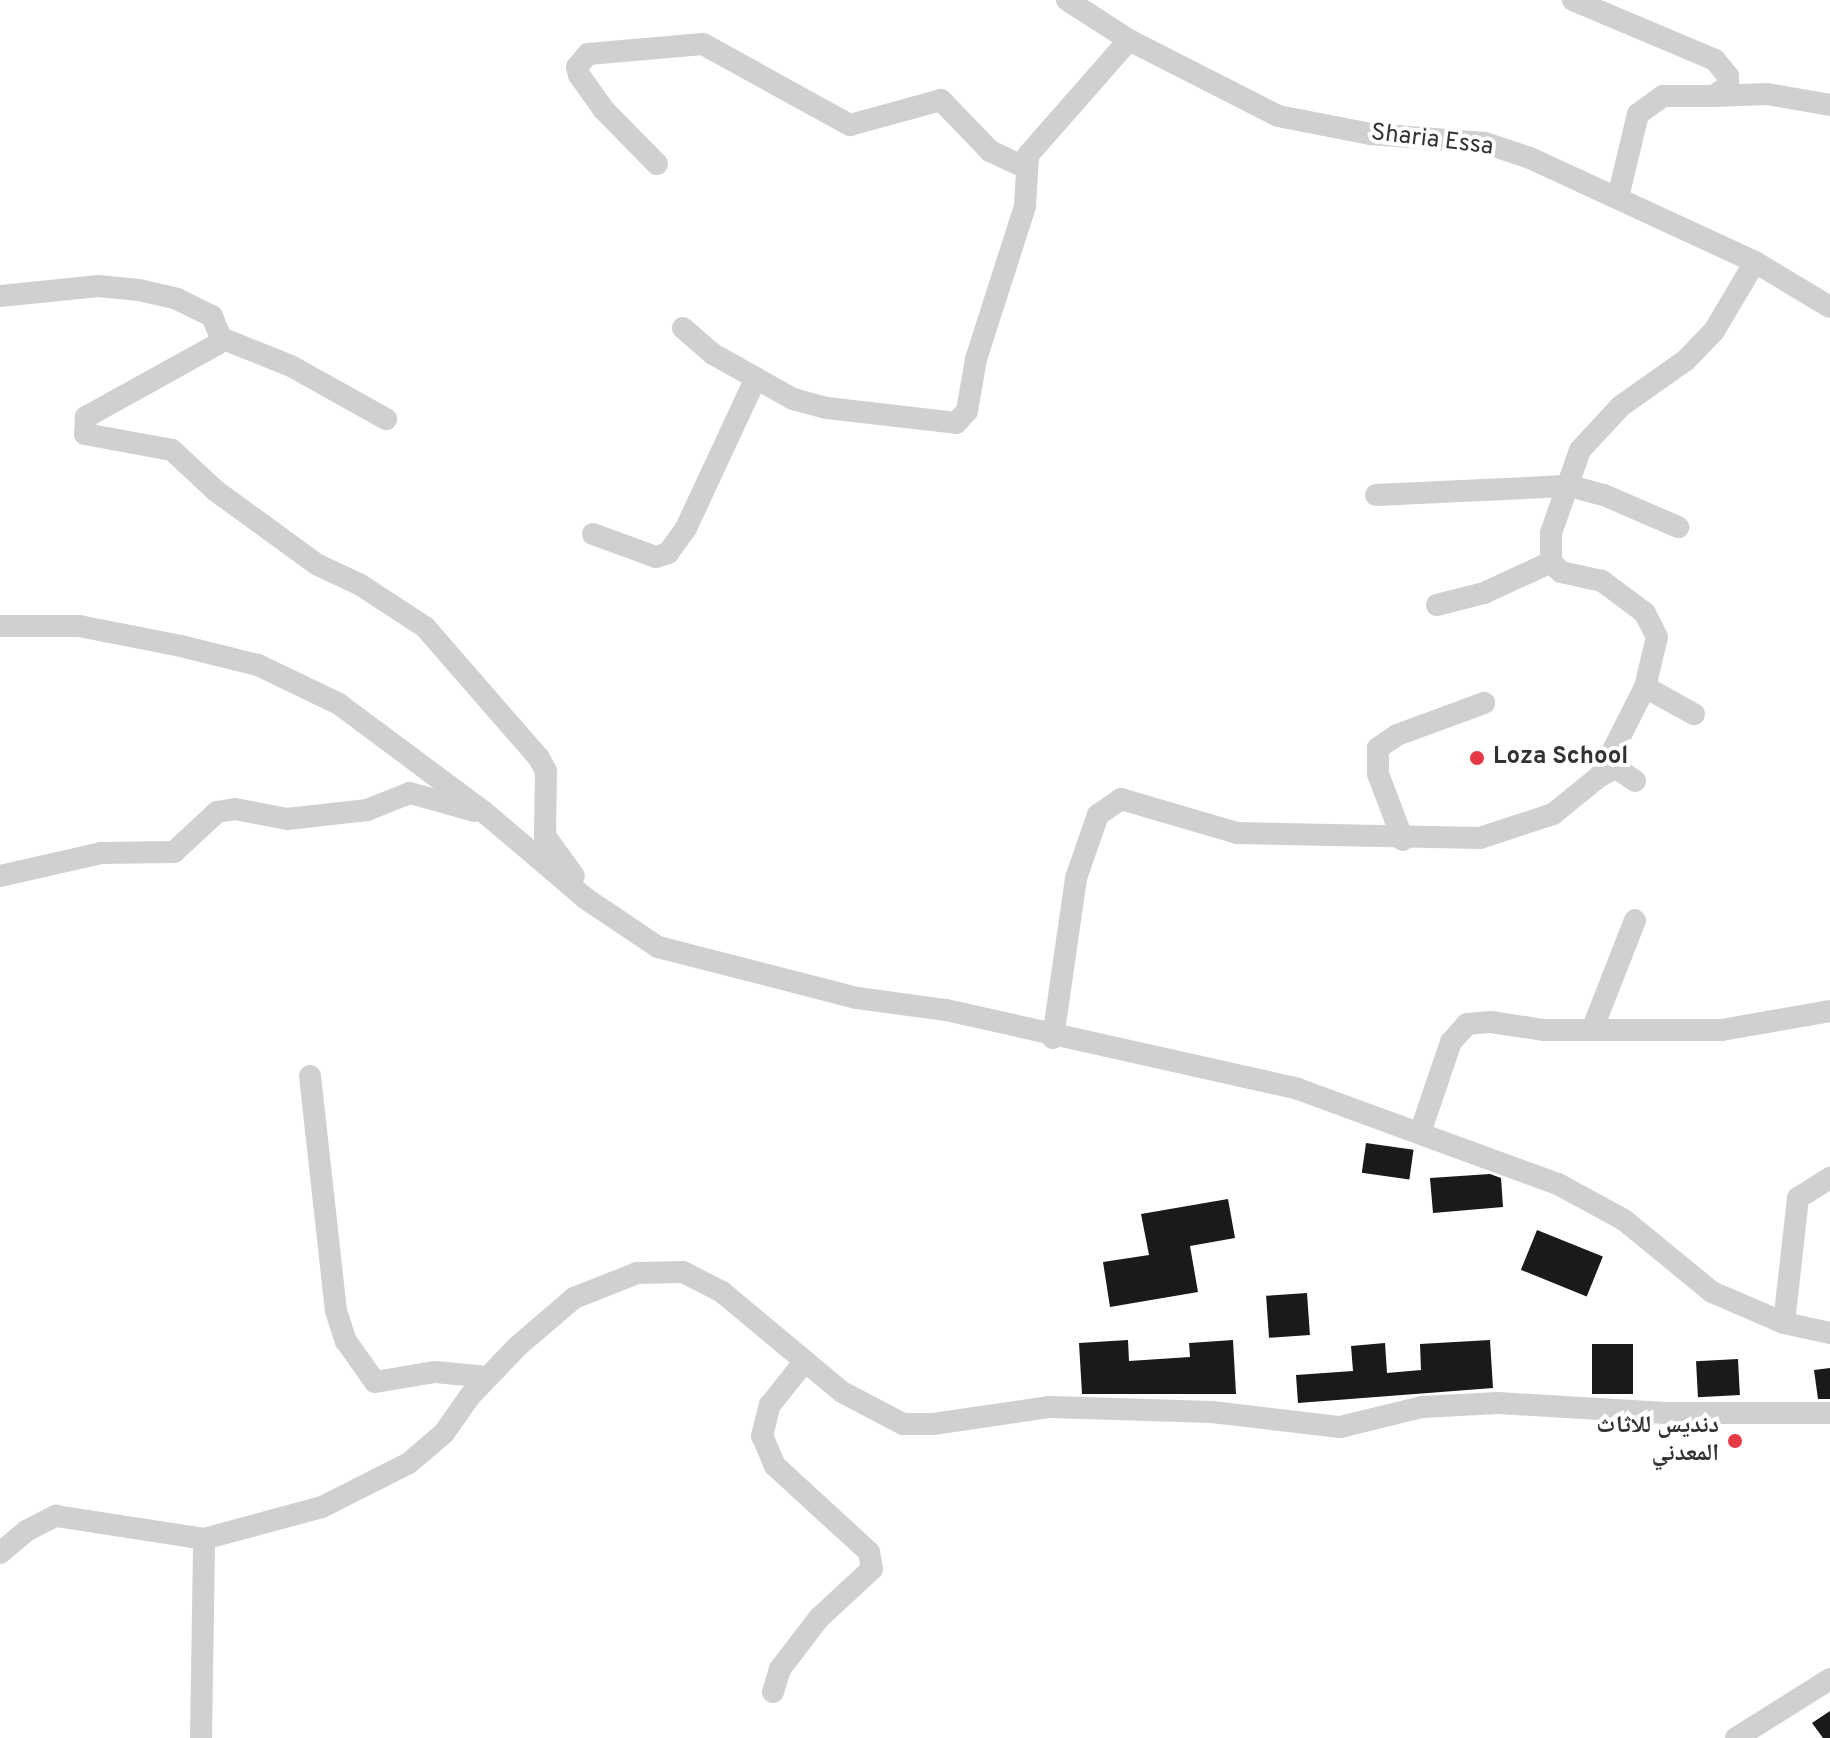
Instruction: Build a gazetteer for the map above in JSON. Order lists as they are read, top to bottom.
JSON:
{
  "streets": {
    "street": ["Sharia Essa"]
  },
  "places": ["Loza School", "دنديس للاثاث المعدني"]
}
